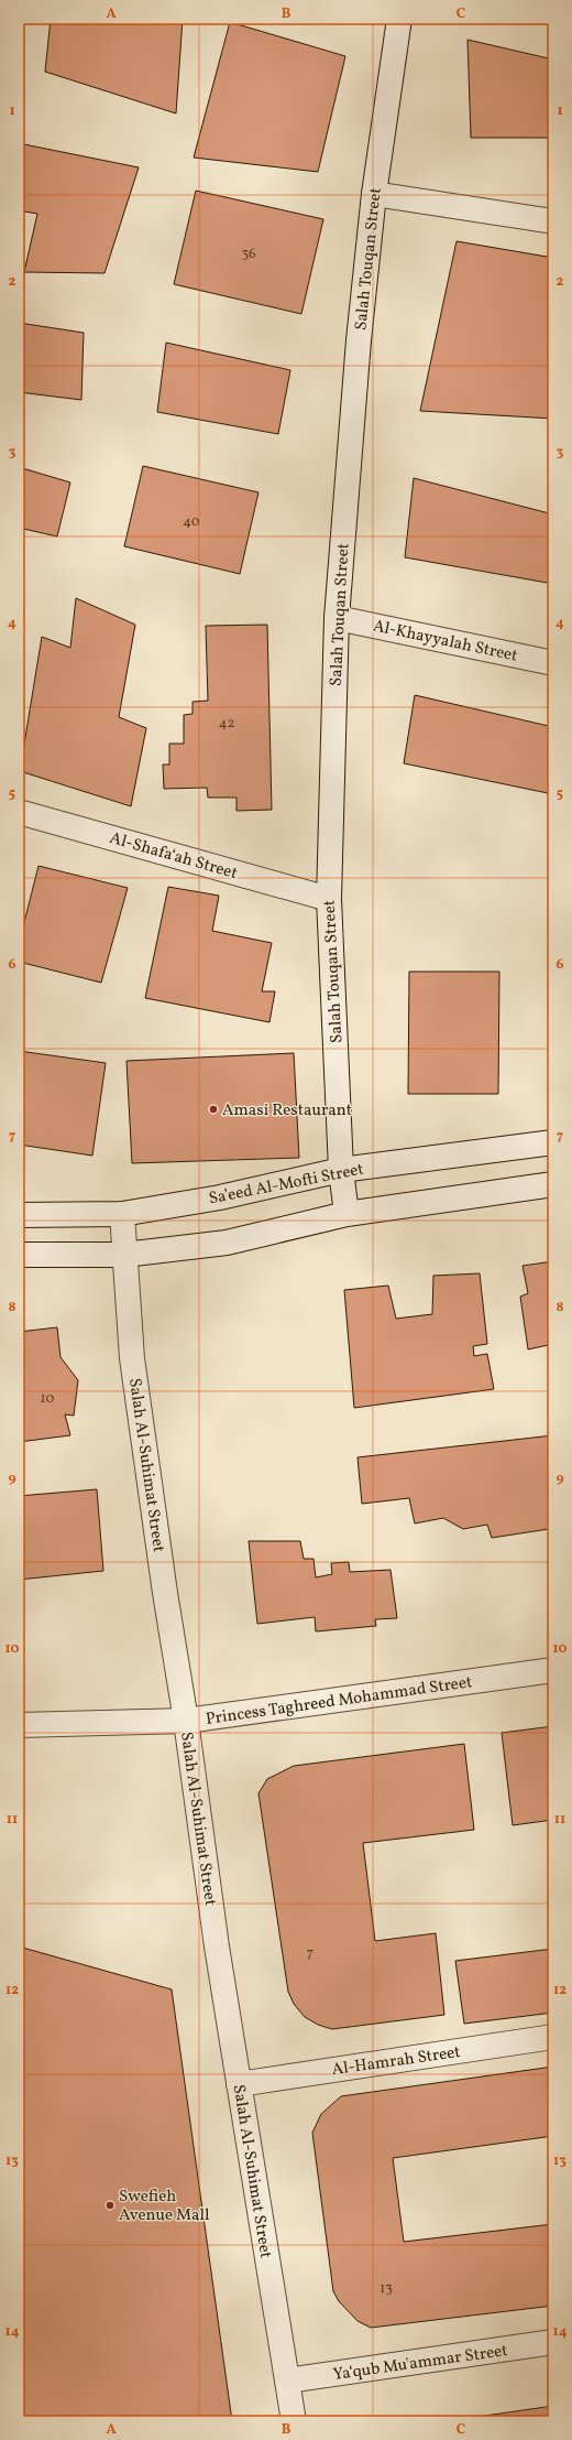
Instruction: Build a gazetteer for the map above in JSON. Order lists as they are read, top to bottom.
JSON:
{
  "streets": {
    "street": [
      "Salah Touqan Street",
      "Al-Khayyalah Street",
      "Al-Shafa‘ah Street",
      "Sa’eed Al-Mofti Street",
      "Salah Al-Suhimat Street",
      "Princess Taghreed Mohammad Street",
      "Al-Hamrah Street",
      "Ya‘qub Mu'ammar Street"
    ]
  },
  "crossings": [
    ["Salah Touqan Street", "Al-Khayyalah Street"],
    ["Salah Touqan Street", "Al-Shafa‘ah Street"],
    ["Salah Touqan Street", "Sa’eed Al-Mofti Street"],
    ["Sa’eed Al-Mofti Street", "Salah Al-Suhimat Street"],
    ["Salah Al-Suhimat Street", "Princess Taghreed Mohammad Street"],
    ["Salah Al-Suhimat Street", "Al-Hamrah Street"],
    ["Salah Al-Suhimat Street", "Ya‘qub Mu'ammar Street"]
  ],
  "places": ["Amasi Restaurant", "Swefieh Avenue Mall"],
  "house_numbers": [
    "36",
    "40",
    "42",
    "10",
    "7",
    "13"
  ],
  "grid": {
    "columns": ["A", "B", "C"],
    "rows": [
      "1",
      "2",
      "3",
      "4",
      "5",
      "6",
      "7",
      "8",
      "9",
      "10",
      "11",
      "12",
      "13",
      "14"
    ]
  }
}
